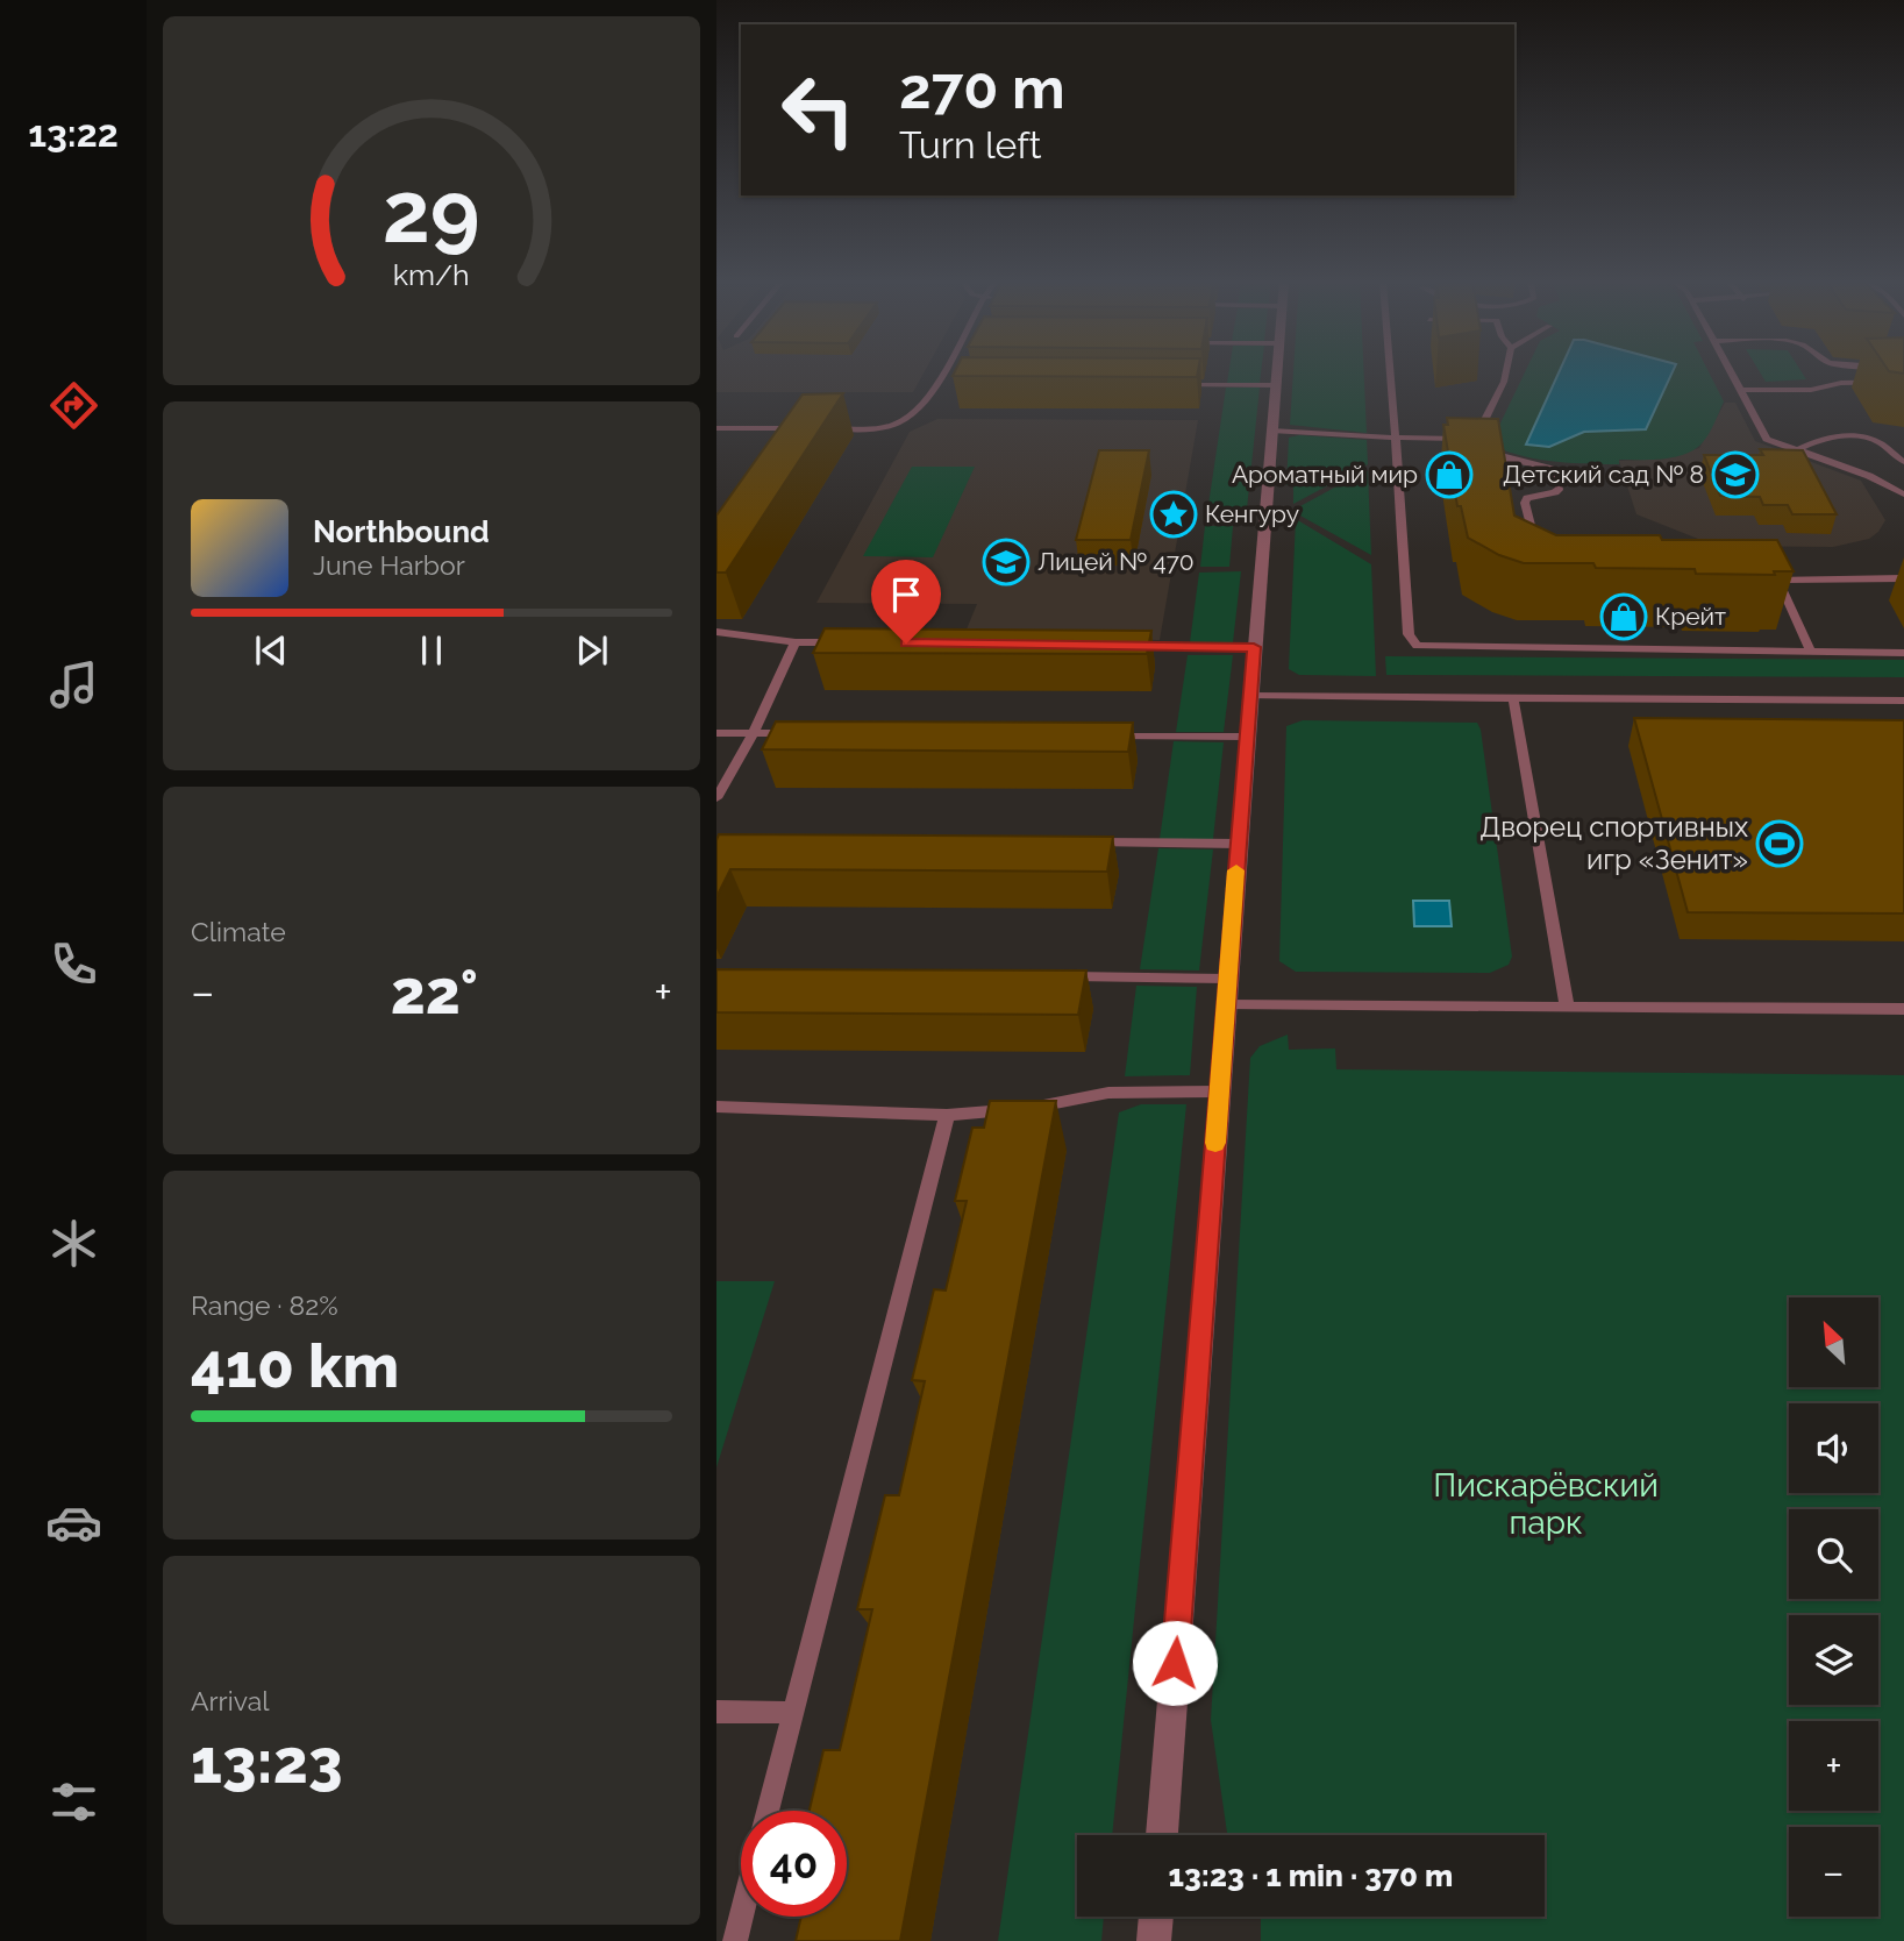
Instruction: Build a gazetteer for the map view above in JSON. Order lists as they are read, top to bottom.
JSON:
{
  "parks": ["Пискарёвский парк"],
  "places": {
    "shop": ["Ароматный мир", "Крейт"],
    "school or university": ["Детский сад № 8", "Лицей № 470"],
    "place": ["Кенгуру"],
    "sports": ["Дворец спортивных игр «Зенит»"]
  },
  "north": "top left",
  "page": {
    "tabs": "13:22",
    "turn": ["270 m", "Turn left"],
    "song": ["Northbound", "June Harbor"],
    "tile": [
      "Climate",
      ["Range · 82%", "410 km"],
      ["Arrival", "13:23"]
    ],
    "heat": ["−", "22°", "+"],
    "map_buttons": ["+", "−"],
    "limit": "40",
    "trip": "13:23 · 1 min · 370 m",
    "gauge": ["29", "km/h"]
  }
}
